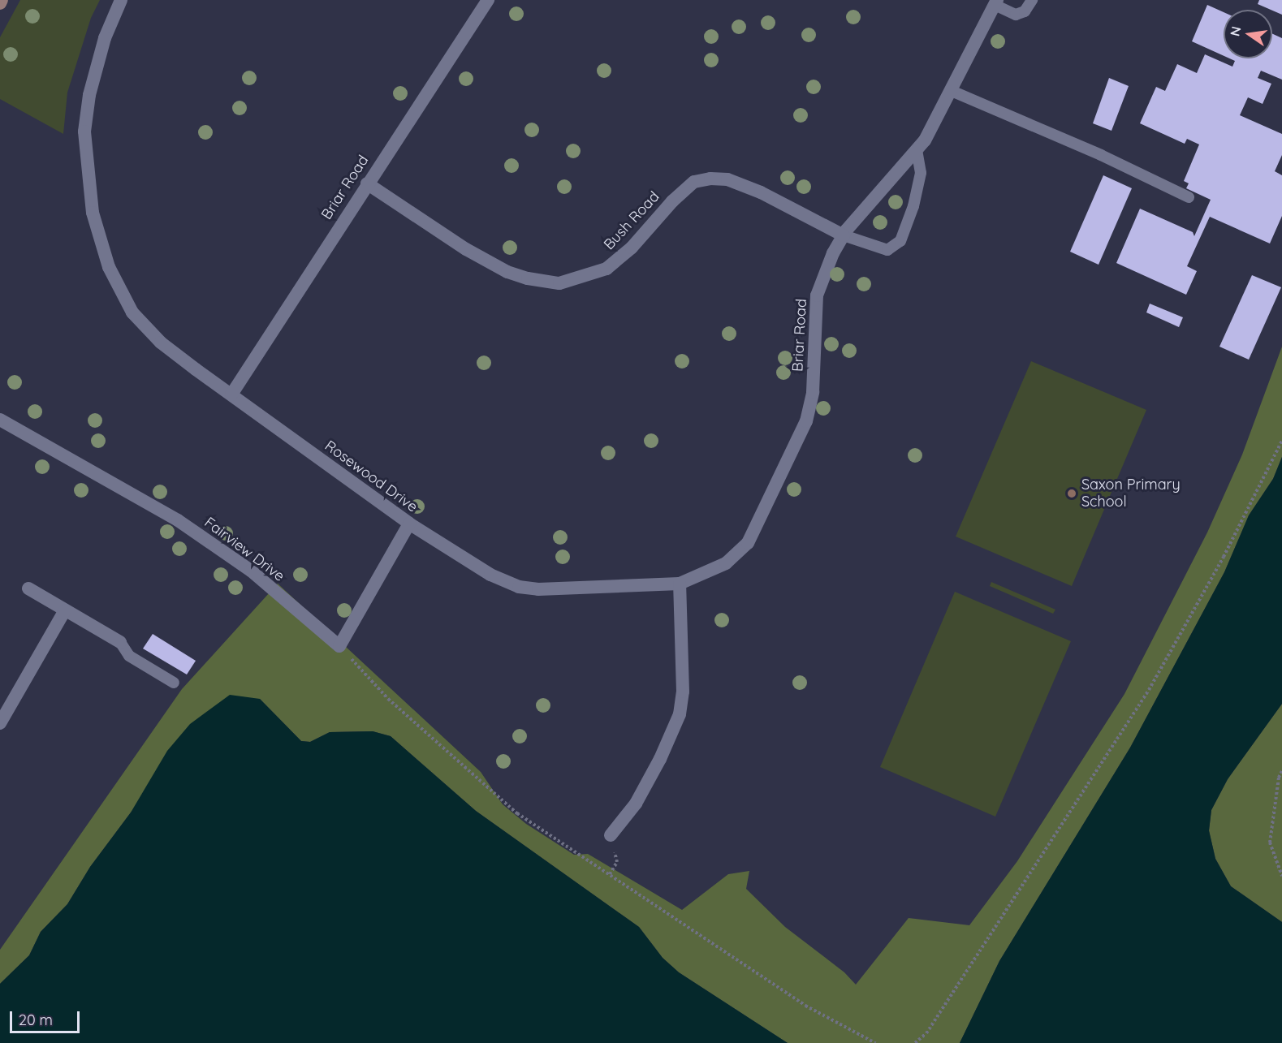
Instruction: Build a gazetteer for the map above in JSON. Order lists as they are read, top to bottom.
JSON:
{
  "streets": {
    "street": [
      "Briar Road",
      "Bush Road",
      "Rosewood Drive",
      "Fairview Drive"
    ]
  },
  "crossings": [
    ["Briar Road", "Bush Road"],
    ["Briar Road", "Rosewood Drive"]
  ],
  "places": ["Saxon Primary School"],
  "scale_bar": "20 m",
  "north": "left"
}
